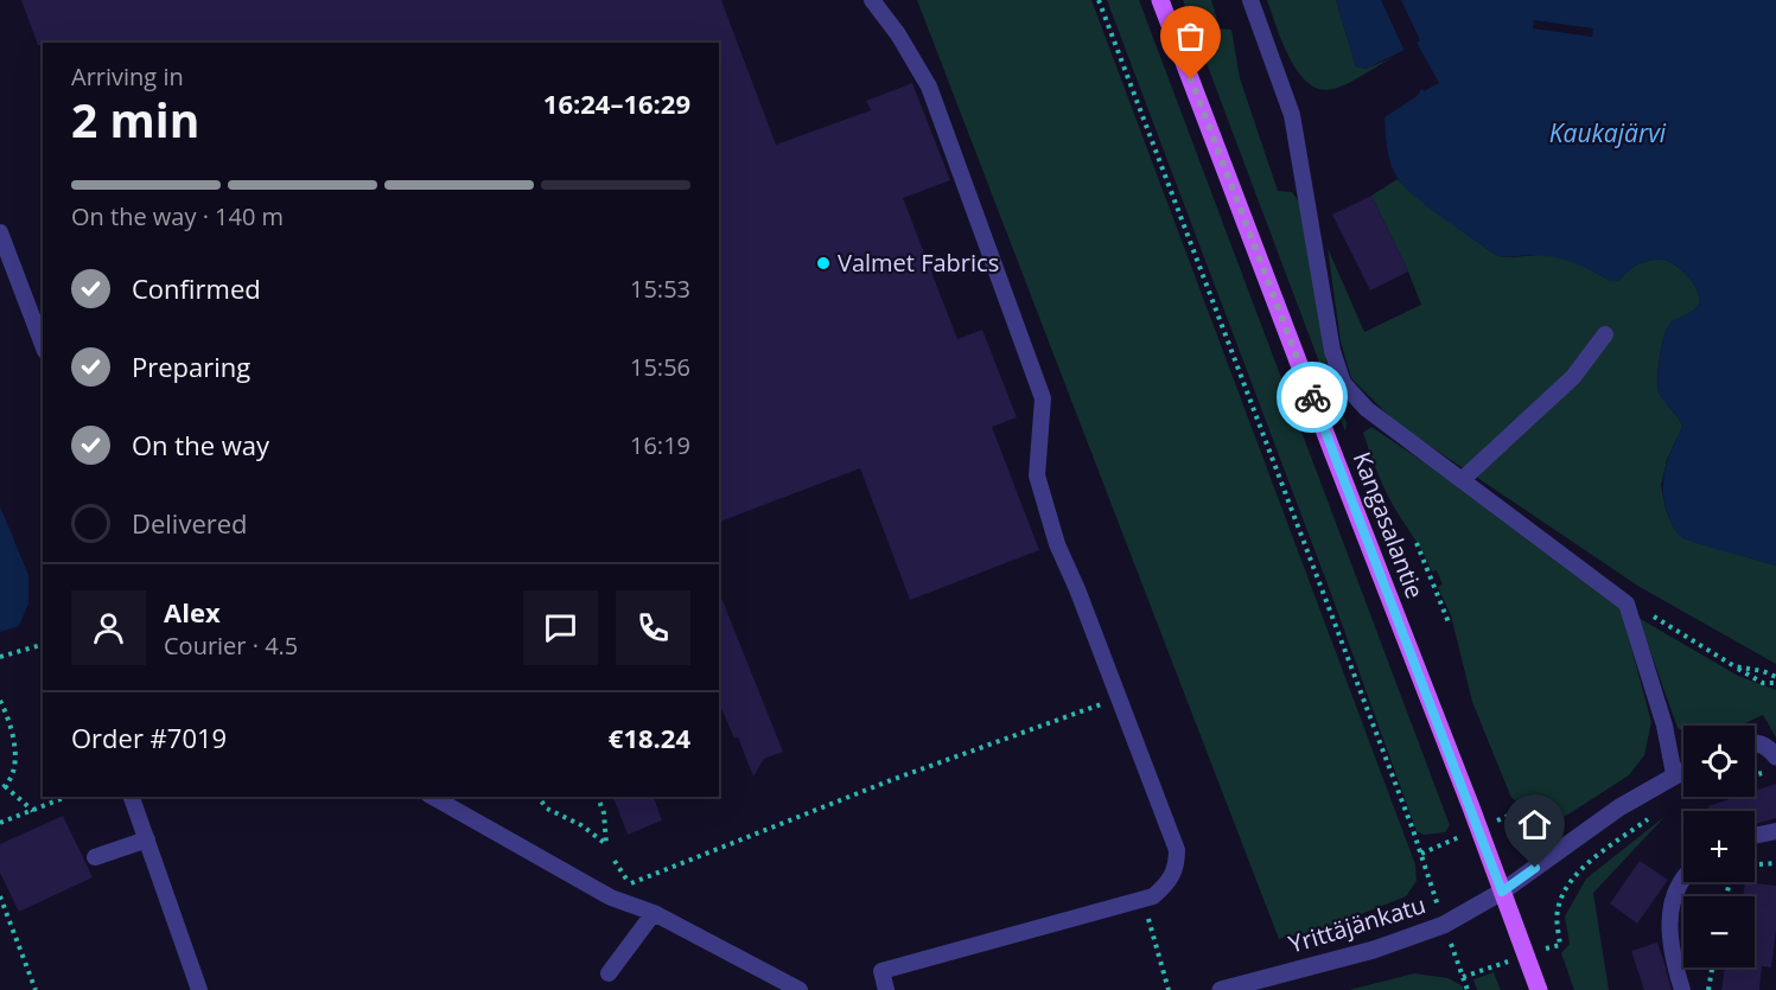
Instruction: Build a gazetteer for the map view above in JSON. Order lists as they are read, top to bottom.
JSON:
{
  "streets": {
    "main road": ["Kangasalantie"],
    "street": ["Yrittäjänkatu"]
  },
  "crossings": [
    ["Kangasalantie", "Yrittäjänkatu"]
  ],
  "water": ["Kaukajärvi"],
  "places": ["Valmet Fabrics"],
  "page": {
    "heading": ["2 min", "Arriving in", "16:24–16:29"],
    "panel": [
      "Alex",
      "Courier · 4.5",
      "Order #7019",
      "€18.24"
    ],
    "bar": "On the way · 140 m",
    "list": [
      ["Confirmed", "15:53"],
      ["Preparing", "15:56"],
      ["On the way", "16:19"],
      "Delivered"
    ],
    "map_buttons": ["+", "−"]
  }
}
